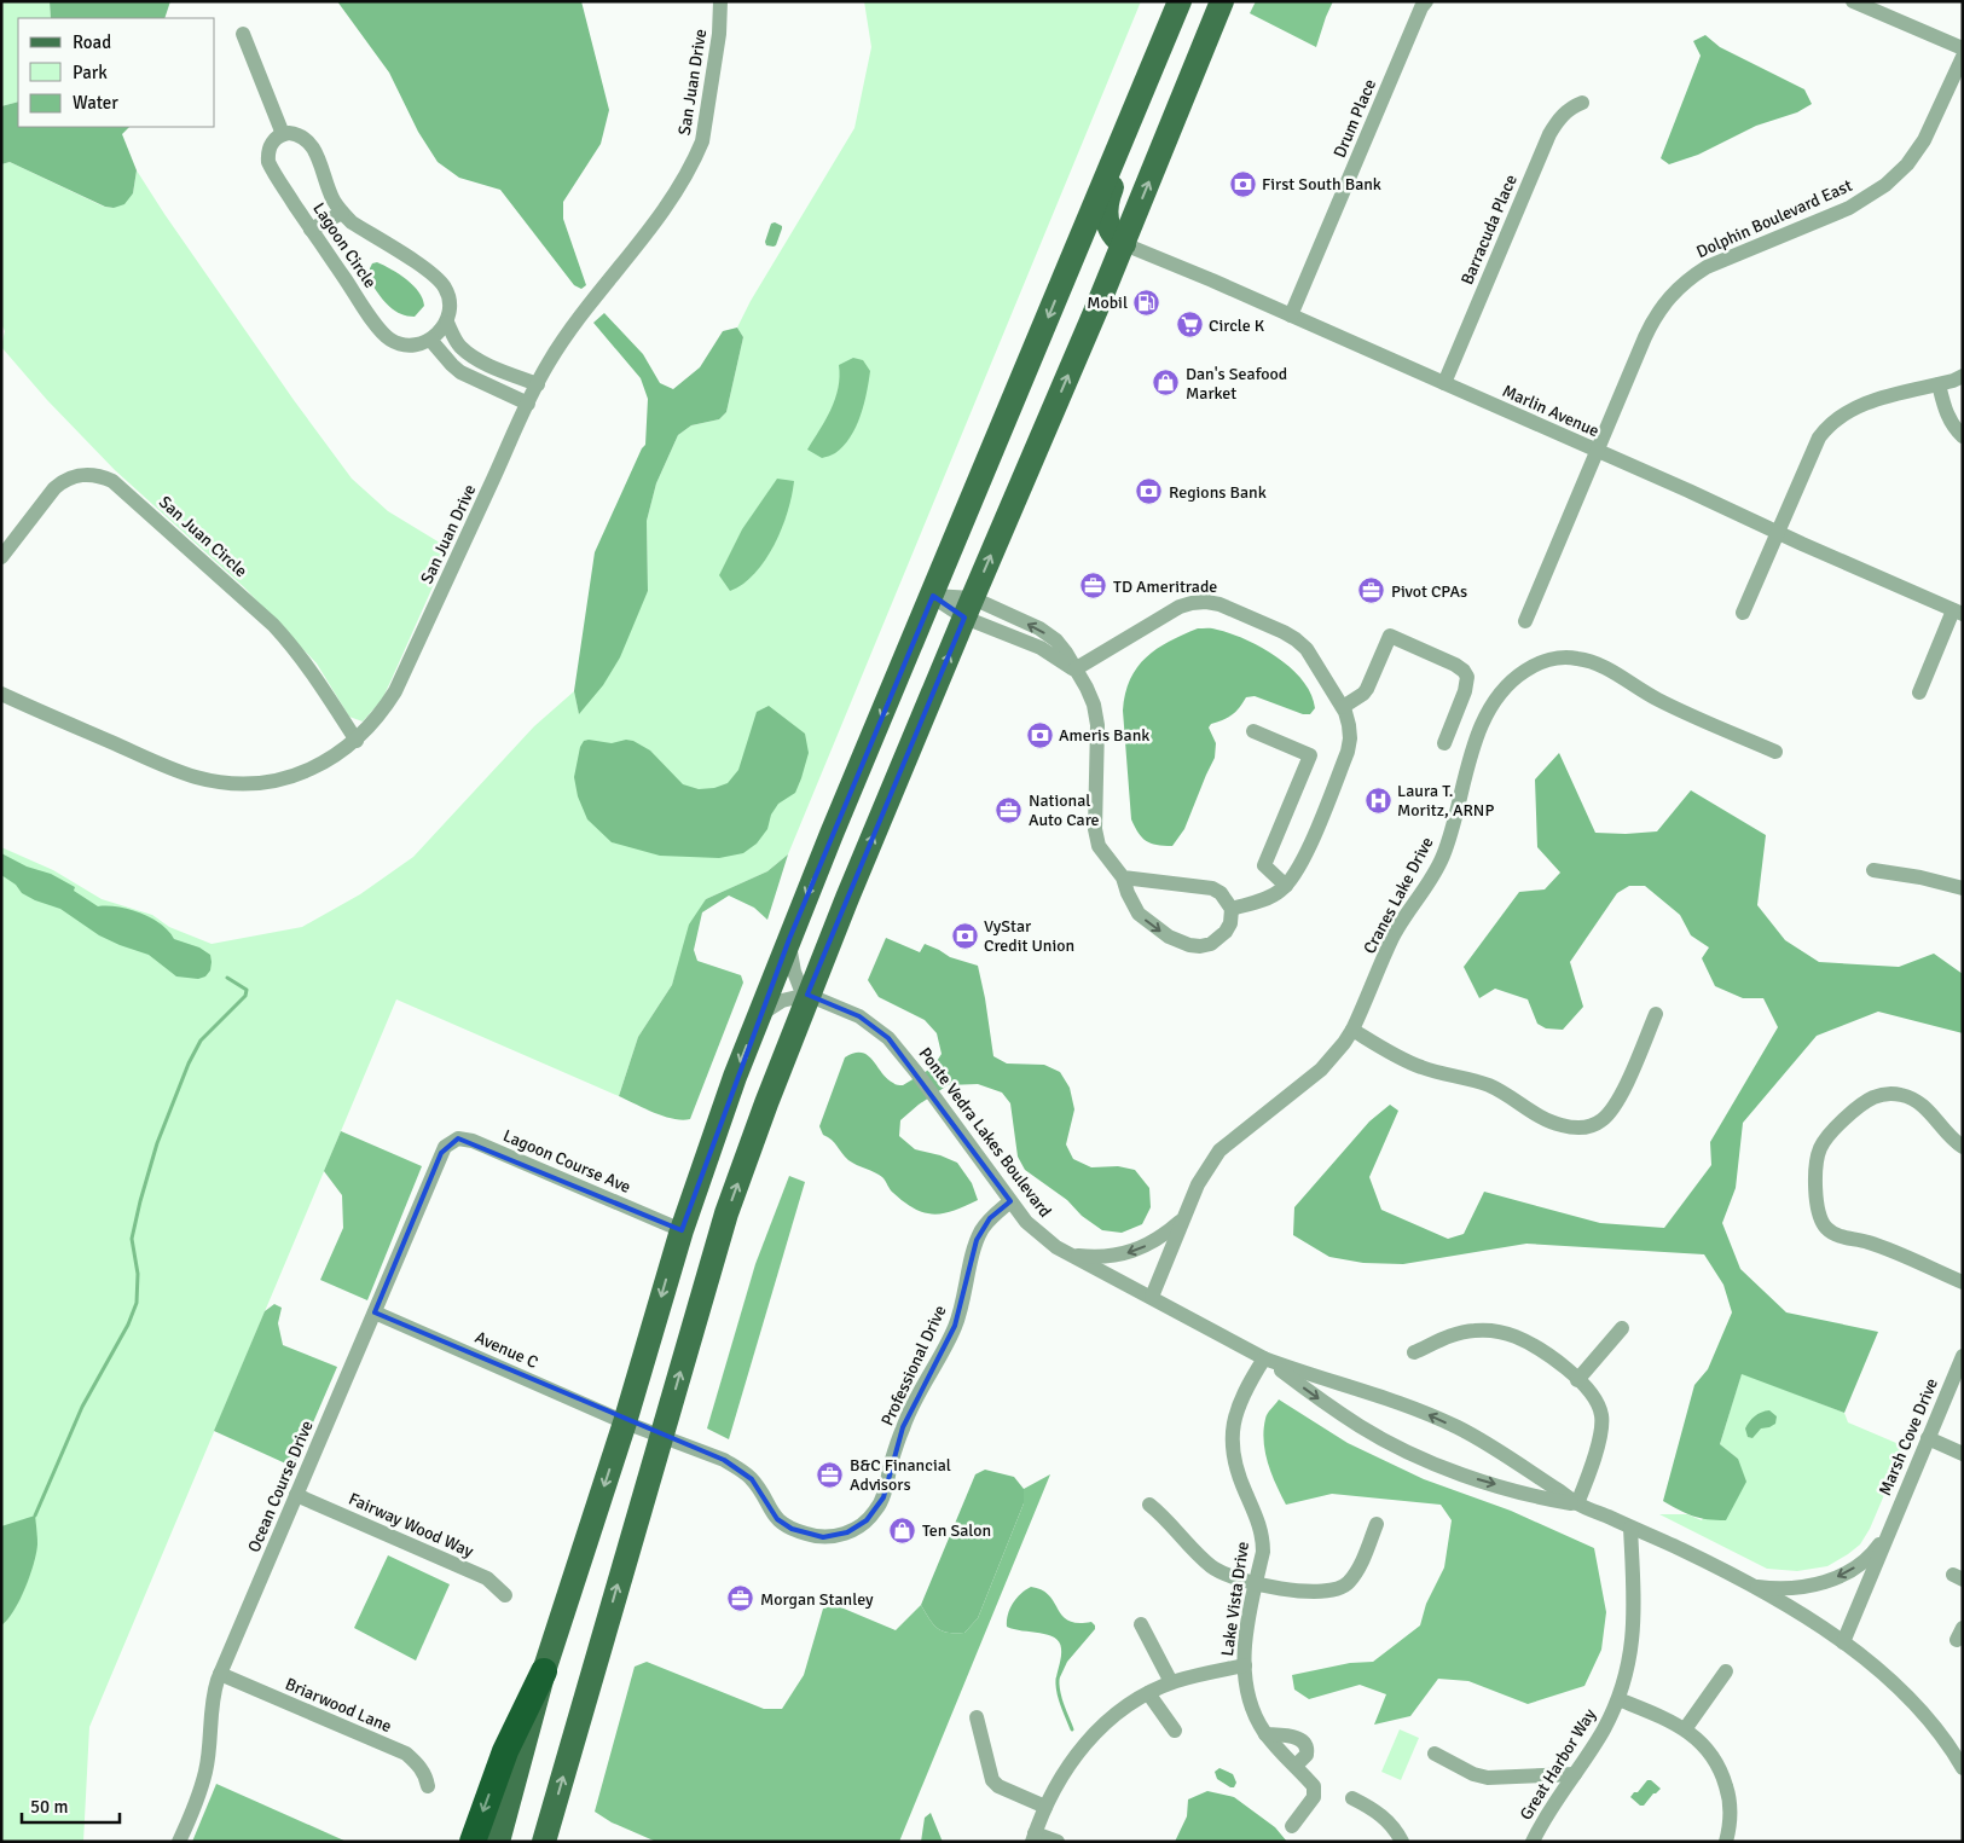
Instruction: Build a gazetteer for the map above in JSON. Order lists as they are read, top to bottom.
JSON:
{
  "streets": {
    "street": [
      "San Juan Drive",
      "Drum Place",
      "Dolphin Boulevard East",
      "Barracuda Place",
      "Lagoon Circle",
      "Marlin Avenue",
      "San Juan Circle",
      "Cranes Lake Drive",
      "Ponte Vedra Lakes Boulevard",
      "Lagoon Course Ave",
      "Avenue C",
      "Professional Drive",
      "Marsh Cove Drive",
      "Ocean Course Drive",
      "Fairway Wood Way",
      "Lake Vista Drive",
      "Briarwood Lane",
      "Great Harbor Way"
    ]
  },
  "crossings": [
    ["San Juan Drive", "San Juan Circle"],
    ["Drum Place", "Marlin Avenue"],
    ["Dolphin Boulevard East", "Marlin Avenue"],
    ["Barracuda Place", "Marlin Avenue"],
    ["Cranes Lake Drive", "Ponte Vedra Lakes Boulevard"],
    ["Ponte Vedra Lakes Boulevard", "Professional Drive"],
    ["Ponte Vedra Lakes Boulevard", "Marsh Cove Drive"],
    ["Ponte Vedra Lakes Boulevard", "Lake Vista Drive"],
    ["Ponte Vedra Lakes Boulevard", "Great Harbor Way"],
    ["Lagoon Course Ave", "Ocean Course Drive"],
    ["Avenue C", "Professional Drive"],
    ["Avenue C", "Ocean Course Drive"],
    ["Ocean Course Drive", "Fairway Wood Way"],
    ["Ocean Course Drive", "Briarwood Lane"]
  ],
  "places": {
    "bank": [
      "First South Bank",
      "Regions Bank",
      "Ameris Bank",
      "VyStar Credit Union"
    ],
    "fuel station": ["Mobil"],
    "supermarket": ["Circle K"],
    "shop": ["Dan's Seafood Market", "Ten Salon"],
    "office": [
      "TD Ameritrade",
      "Pivot CPAs",
      "National Auto Care",
      "B&C Financial Advisors",
      "Morgan Stanley"
    ],
    "hospital": ["Laura T. Moritz, ARNP"]
  },
  "legend": ["Road", "Park", "Water"],
  "scale_bar": "50 m"
}
